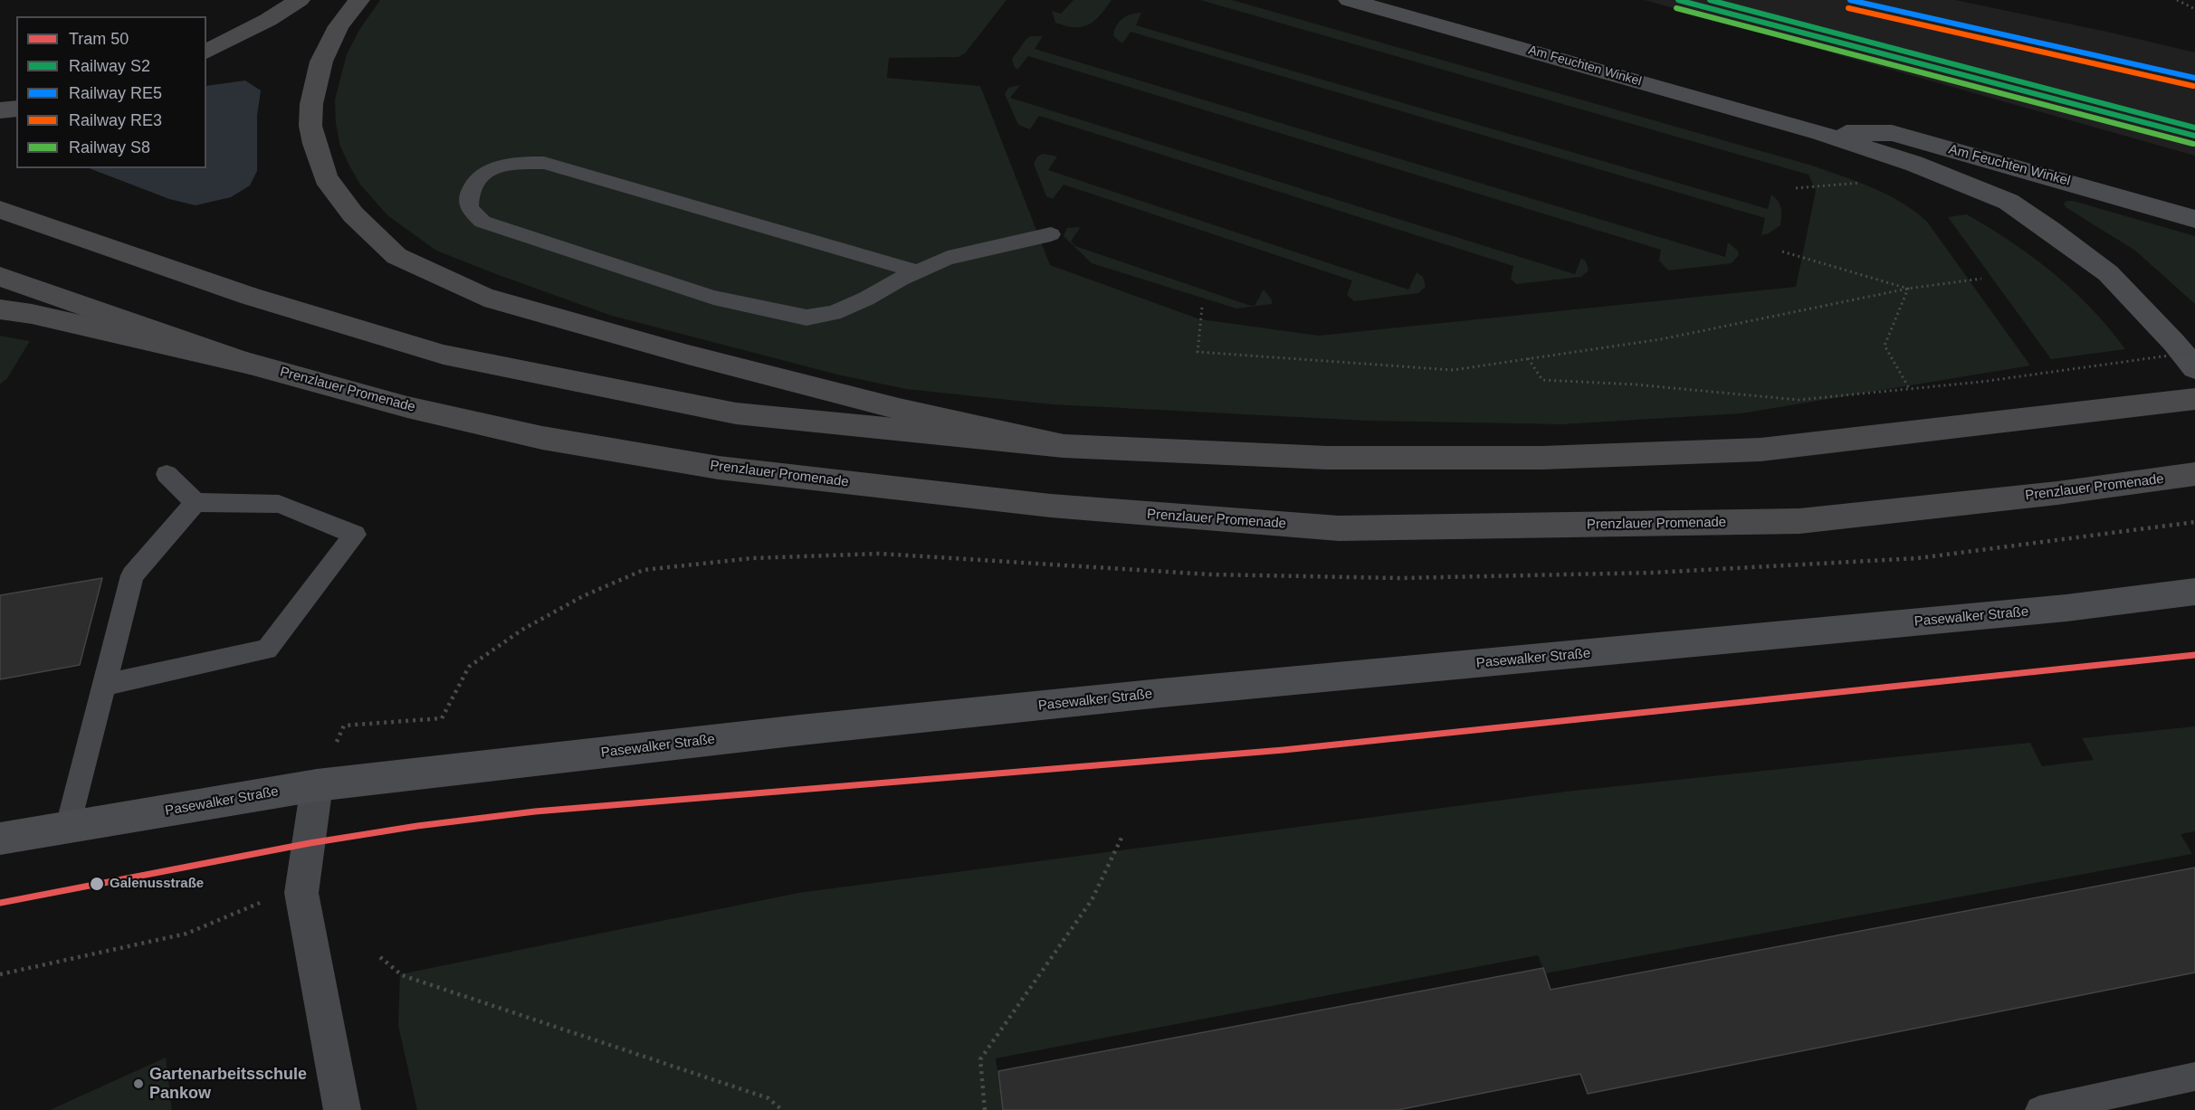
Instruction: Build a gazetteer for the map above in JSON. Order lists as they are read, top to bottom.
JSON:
{
  "streets": {
    "main road": ["Am Feuchten Winkel", "Prenzlauer Promenade", "Pasewalker Straße"]
  },
  "places": ["Galenusstraße", "Gartenarbeitsschule Pankow"],
  "lines": [
    "rail line S2",
    "rail line RE5",
    "rail line RE3",
    "rail line S8",
    "tram line 50"
  ],
  "legend": [
    "Tram 50",
    "Railway S2",
    "Railway RE5",
    "Railway RE3",
    "Railway S8"
  ]
}
